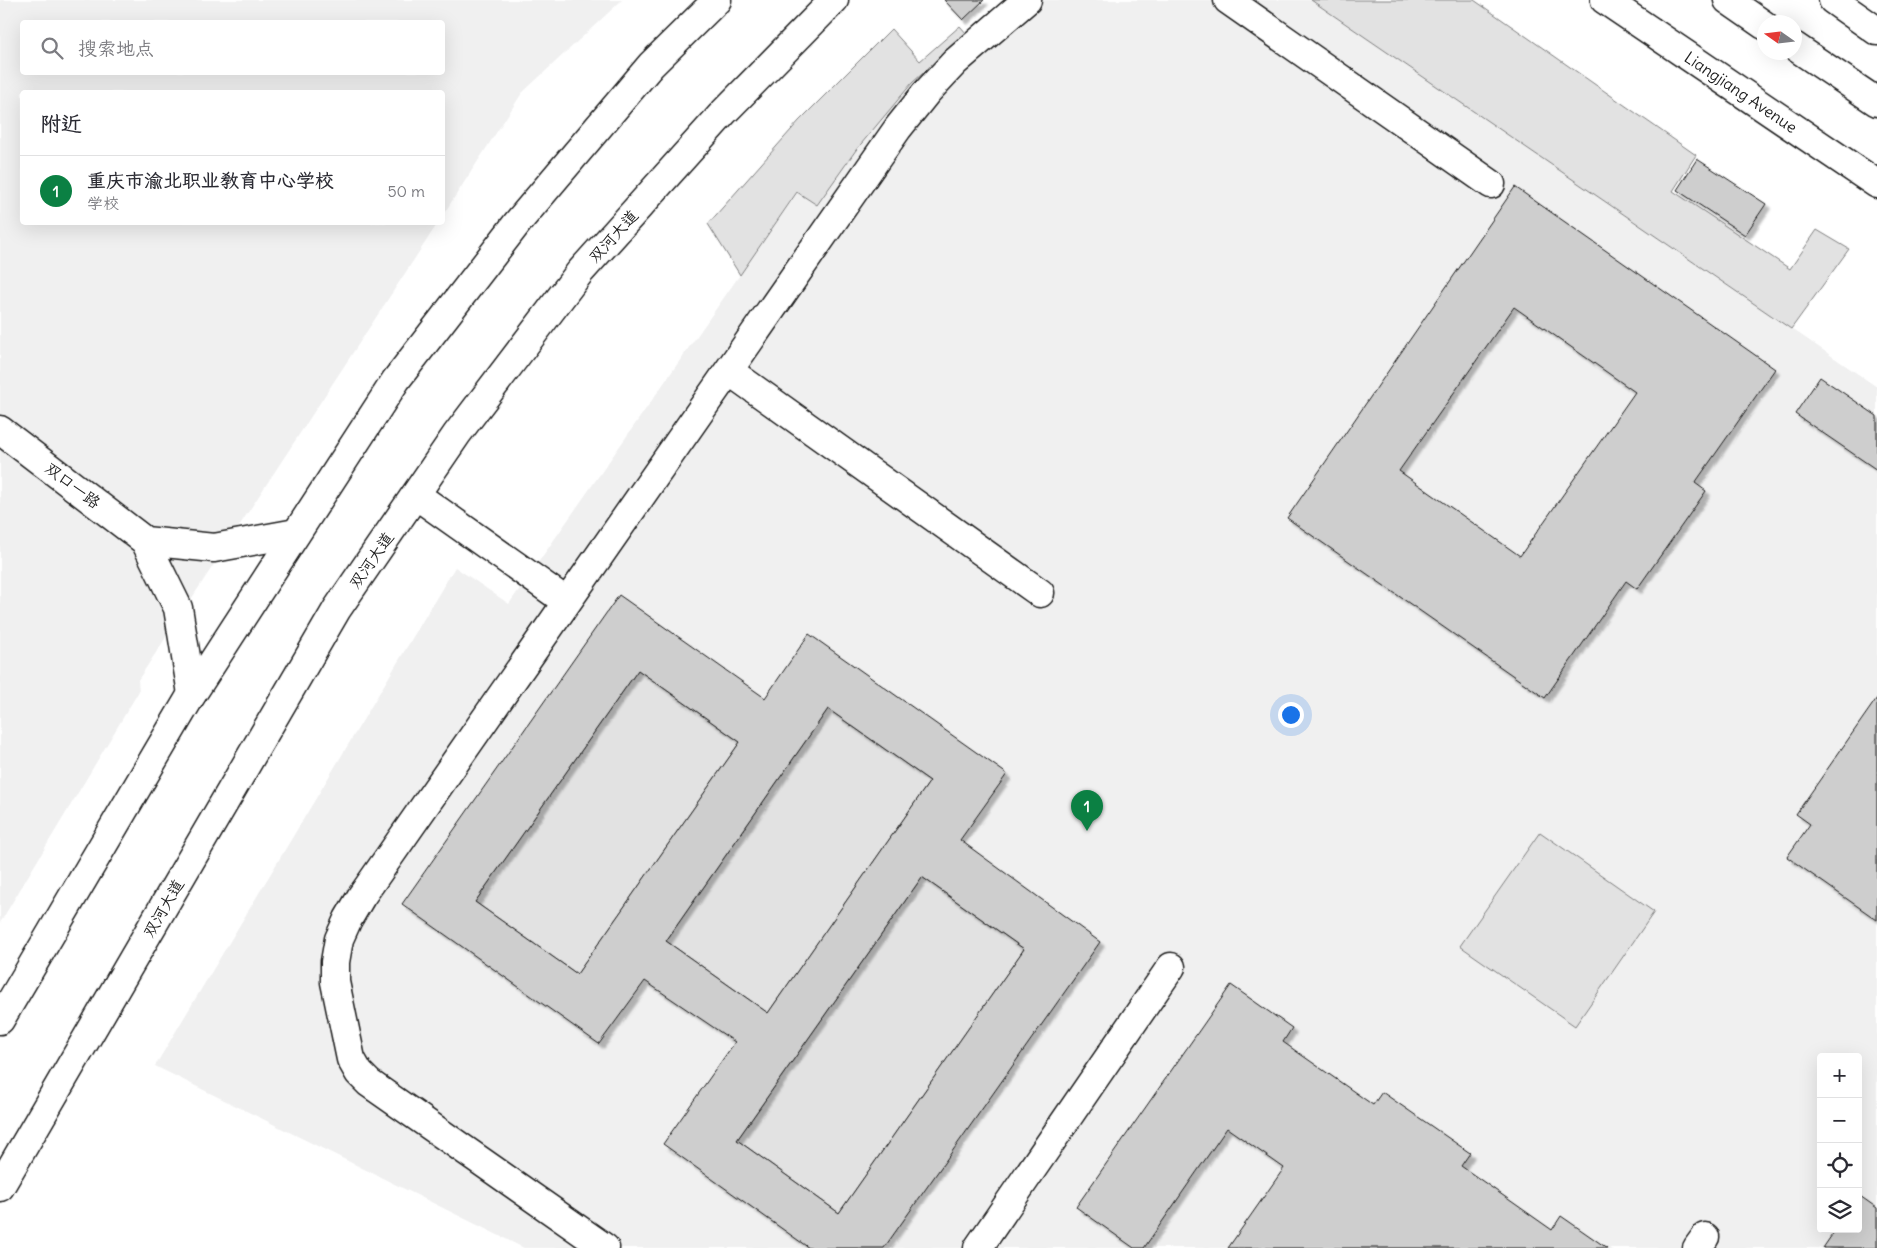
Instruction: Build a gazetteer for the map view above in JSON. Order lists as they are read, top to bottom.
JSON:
{
  "streets": {
    "street": ["Liangjiang Avenue", "双河大道", "双口一路"]
  },
  "north": "left",
  "page": {
    "search": "搜索地点",
    "heading": "附近",
    "list": [
      {
        "mark": "1",
        "name": "重庆市渝北职业教育中心学校",
        "note": "学校",
        "value": "50 m"
      }
    ],
    "pins": "1",
    "map_buttons": ["+", "−"]
  }
}
